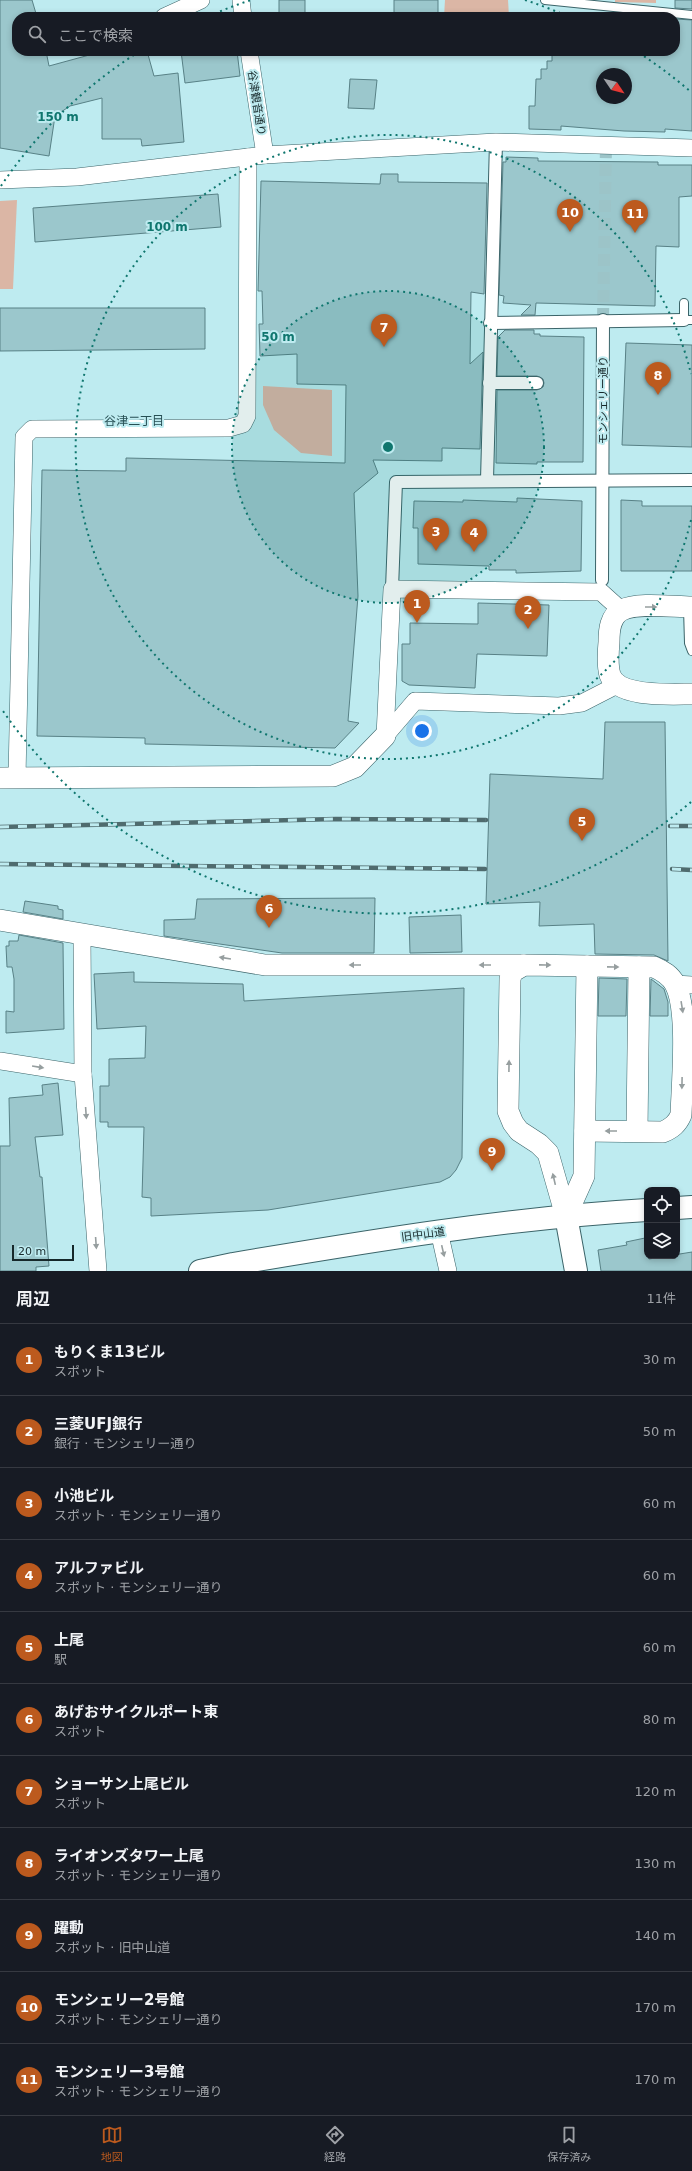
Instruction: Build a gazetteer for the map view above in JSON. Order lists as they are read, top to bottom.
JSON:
{
  "streets": {
    "main road": ["旧中山道"],
    "street": ["谷津観音通り", "モンシェリー通り"]
  },
  "districts": ["谷津二丁目"],
  "scale_bar": "20 m",
  "north": "bottom right",
  "page": {
    "search": "ここで検索",
    "pins": [
      "10",
      "11",
      "7",
      "8",
      "3",
      "4",
      "1",
      "2",
      "5",
      "6",
      "9"
    ],
    "scale": "20 m",
    "heading": ["周辺", "11件"],
    "list": [
      {
        "mark": "1",
        "name": "もりくま13ビル",
        "note": "スポット",
        "value": "30 m"
      },
      {
        "mark": "2",
        "name": "三菱UFJ銀行",
        "note": "銀行 · モンシェリー通り",
        "value": "50 m"
      },
      {
        "mark": "3",
        "name": "小池ビル",
        "note": "スポット · モンシェリー通り",
        "value": "60 m"
      },
      {
        "mark": "4",
        "name": "アルファビル",
        "note": "スポット · モンシェリー通り",
        "value": "60 m"
      },
      {
        "mark": "5",
        "name": "上尾",
        "note": "駅",
        "value": "60 m"
      },
      {
        "mark": "6",
        "name": "あげおサイクルポート東",
        "note": "スポット",
        "value": "80 m"
      },
      {
        "mark": "7",
        "name": "ショーサン上尾ビル",
        "note": "スポット",
        "value": "120 m"
      },
      {
        "mark": "8",
        "name": "ライオンズタワー上尾",
        "note": "スポット · モンシェリー通り",
        "value": "130 m"
      },
      {
        "mark": "9",
        "name": "躍動",
        "note": "スポット · 旧中山道",
        "value": "140 m"
      },
      {
        "mark": "10",
        "name": "モンシェリー2号館",
        "note": "スポット · モンシェリー通り",
        "value": "170 m"
      },
      {
        "mark": "11",
        "name": "モンシェリー3号館",
        "note": "スポット · モンシェリー通り",
        "value": "170 m"
      }
    ],
    "nav": ["地図", "経路", "保存済み"]
  },
  "rings": ["150 m", "100 m", "50 m"]
}
